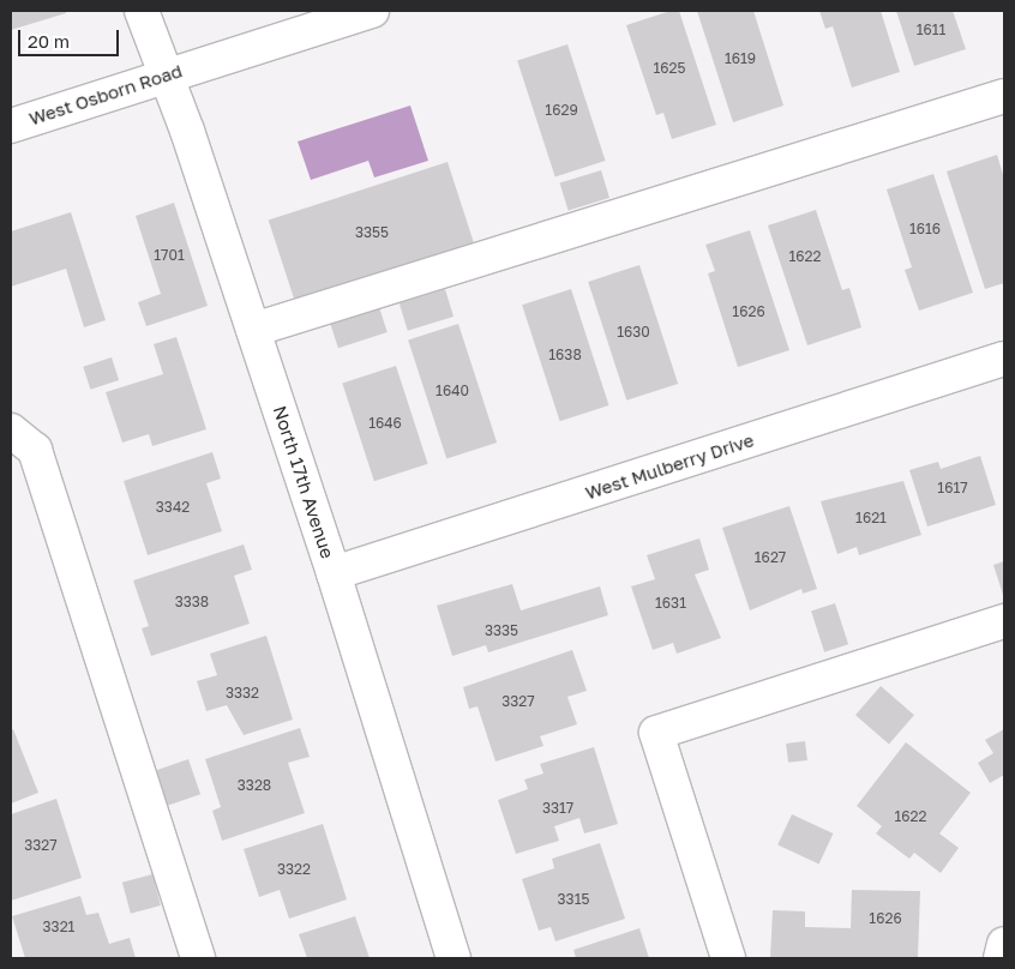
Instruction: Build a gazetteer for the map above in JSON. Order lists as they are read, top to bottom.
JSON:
{
  "streets": {
    "street": ["West Osborn Road", "West Mulberry Drive", "North 17th Avenue"]
  },
  "crossings": [
    ["West Osborn Road", "North 17th Avenue"],
    ["West Mulberry Drive", "North 17th Avenue"]
  ],
  "house_numbers": [
    "1611",
    "1619",
    "1625",
    "1629",
    "1616",
    "3355",
    "1701",
    "1622",
    "1626",
    "1630",
    "1638",
    "1640",
    "1646",
    "1617",
    "3342",
    "1621",
    "1627",
    "3338",
    "1631",
    "3335",
    "3332",
    "3327",
    "3328",
    "3317",
    "1622",
    "3327",
    "3322",
    "3315",
    "1626",
    "3321"
  ],
  "scale_bar": "20 m"
}
